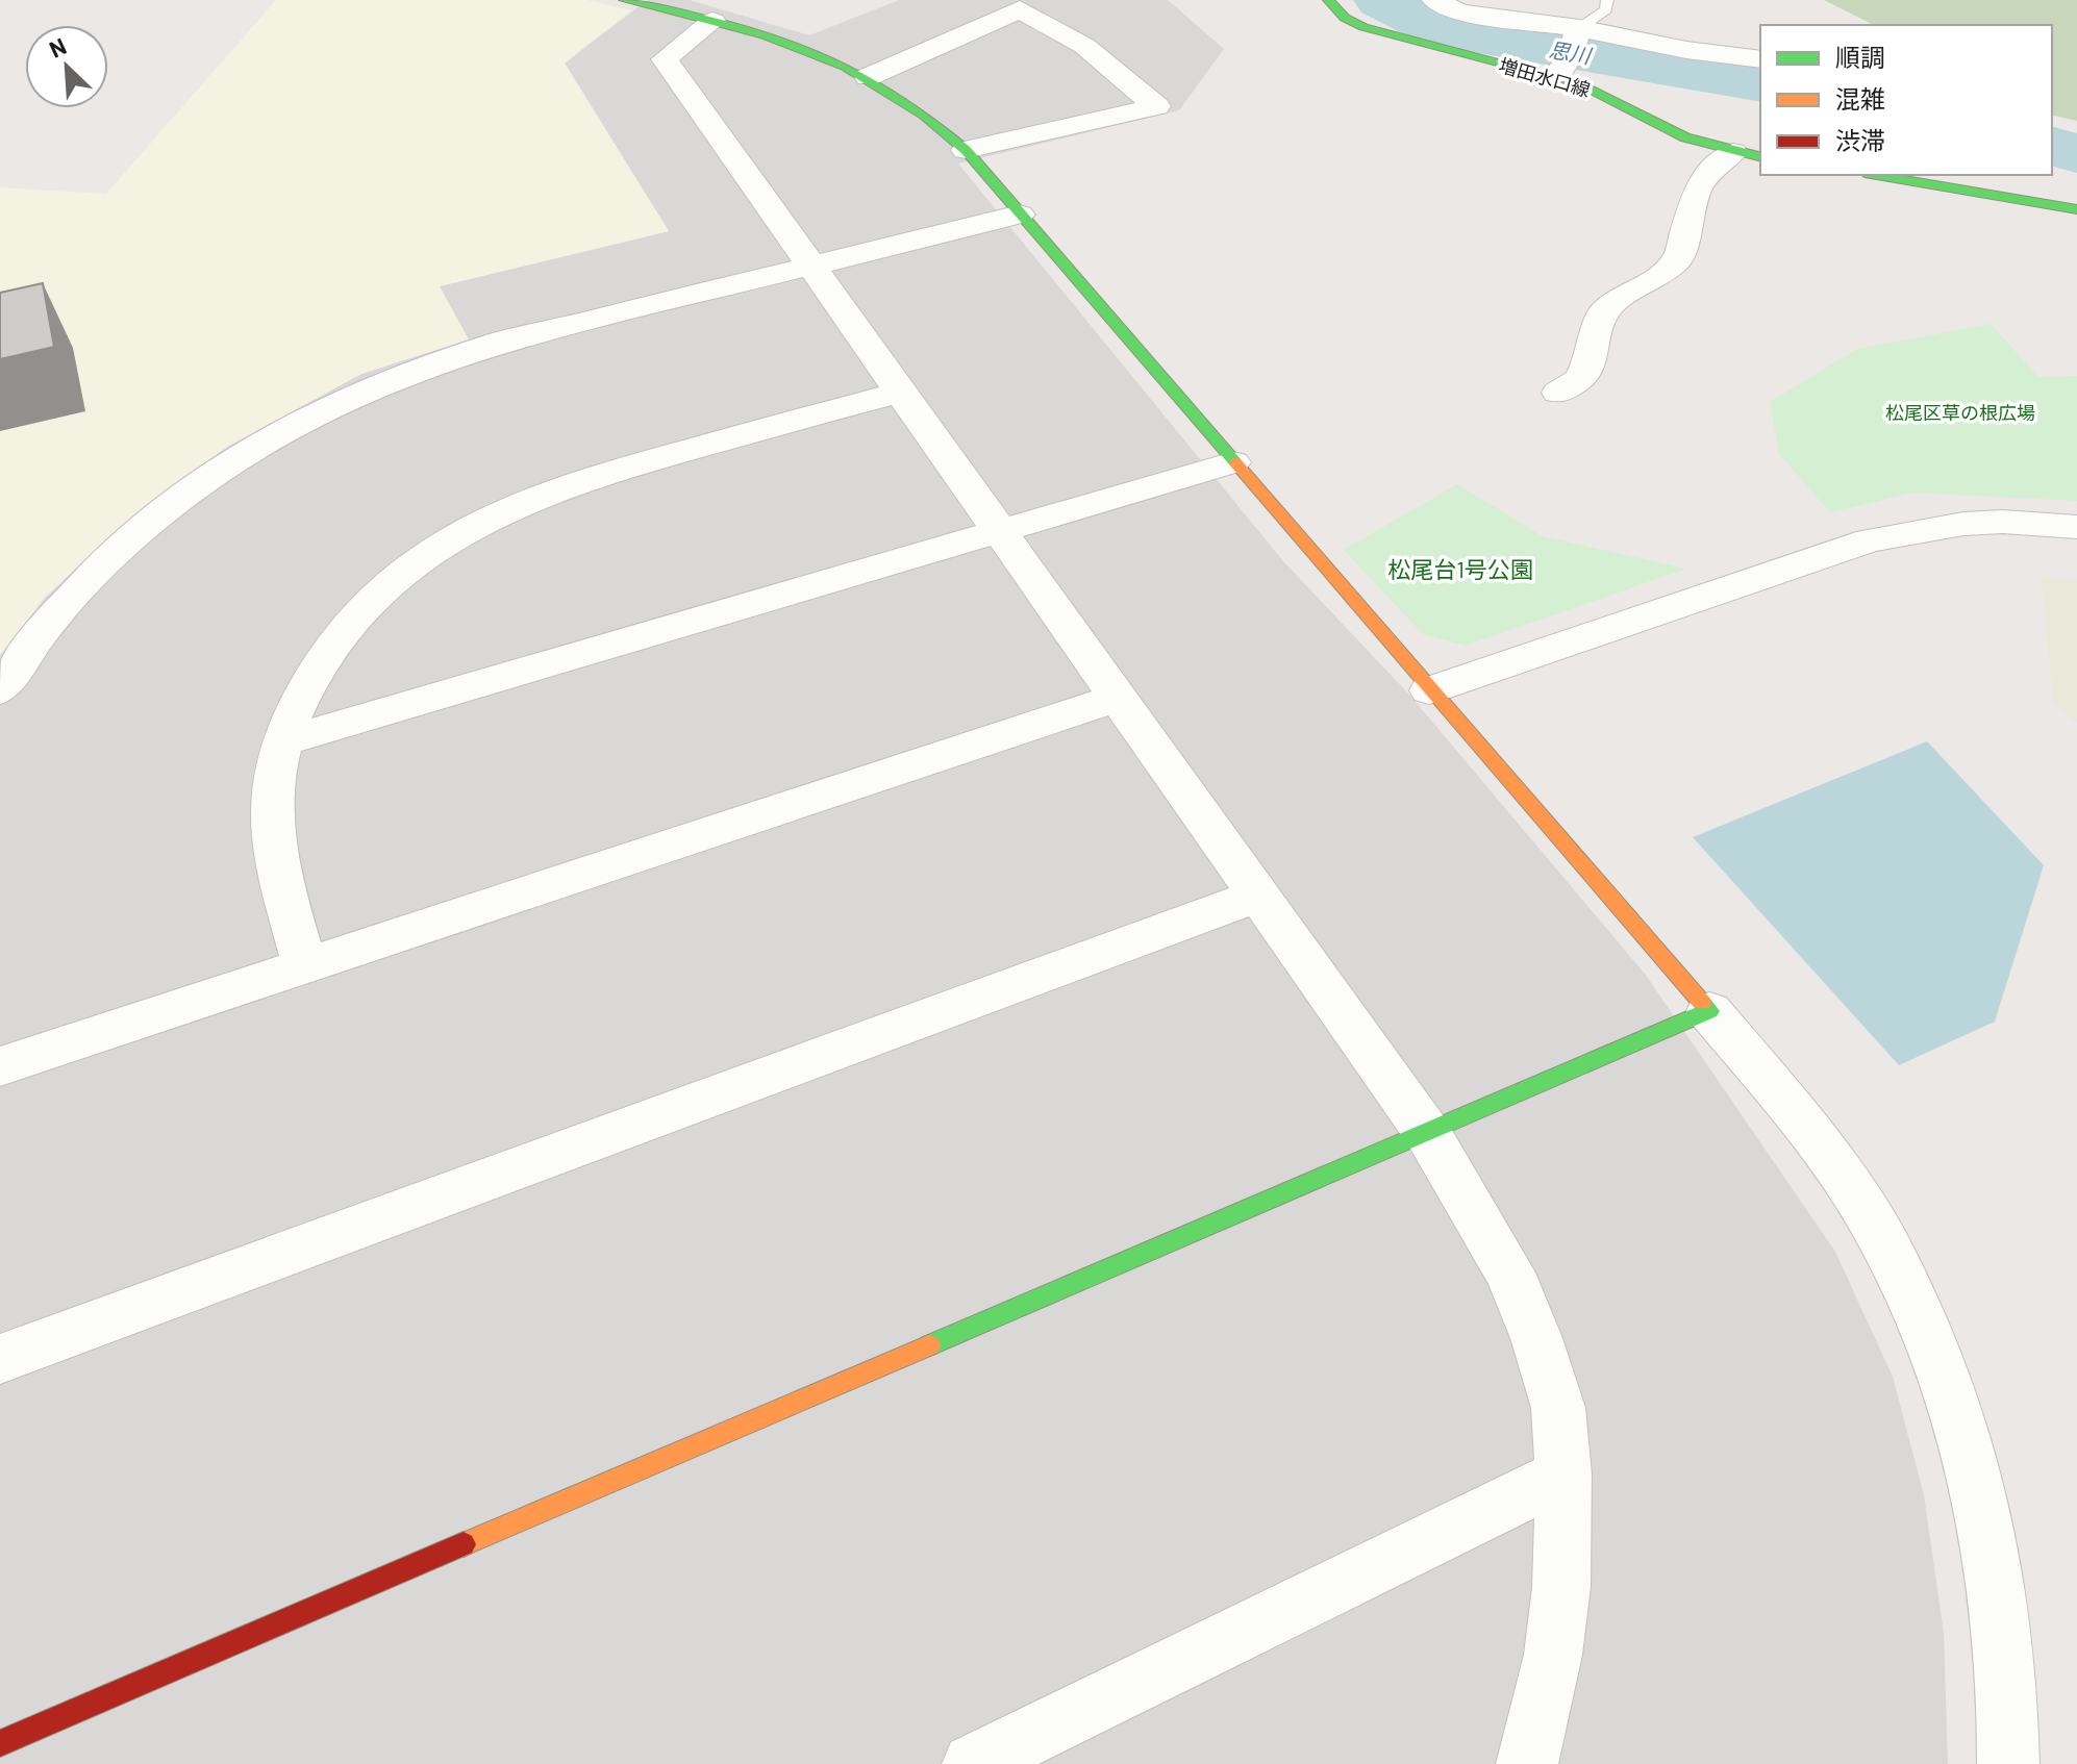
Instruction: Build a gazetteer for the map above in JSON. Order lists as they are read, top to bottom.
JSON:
{
  "streets": {
    "street": ["増田水口線"]
  },
  "water": ["思川"],
  "parks": ["松尾区草の根広場", "松尾台1号公園"],
  "legend": ["順調", "混雑", "渋滞"],
  "north": "top left"
}
